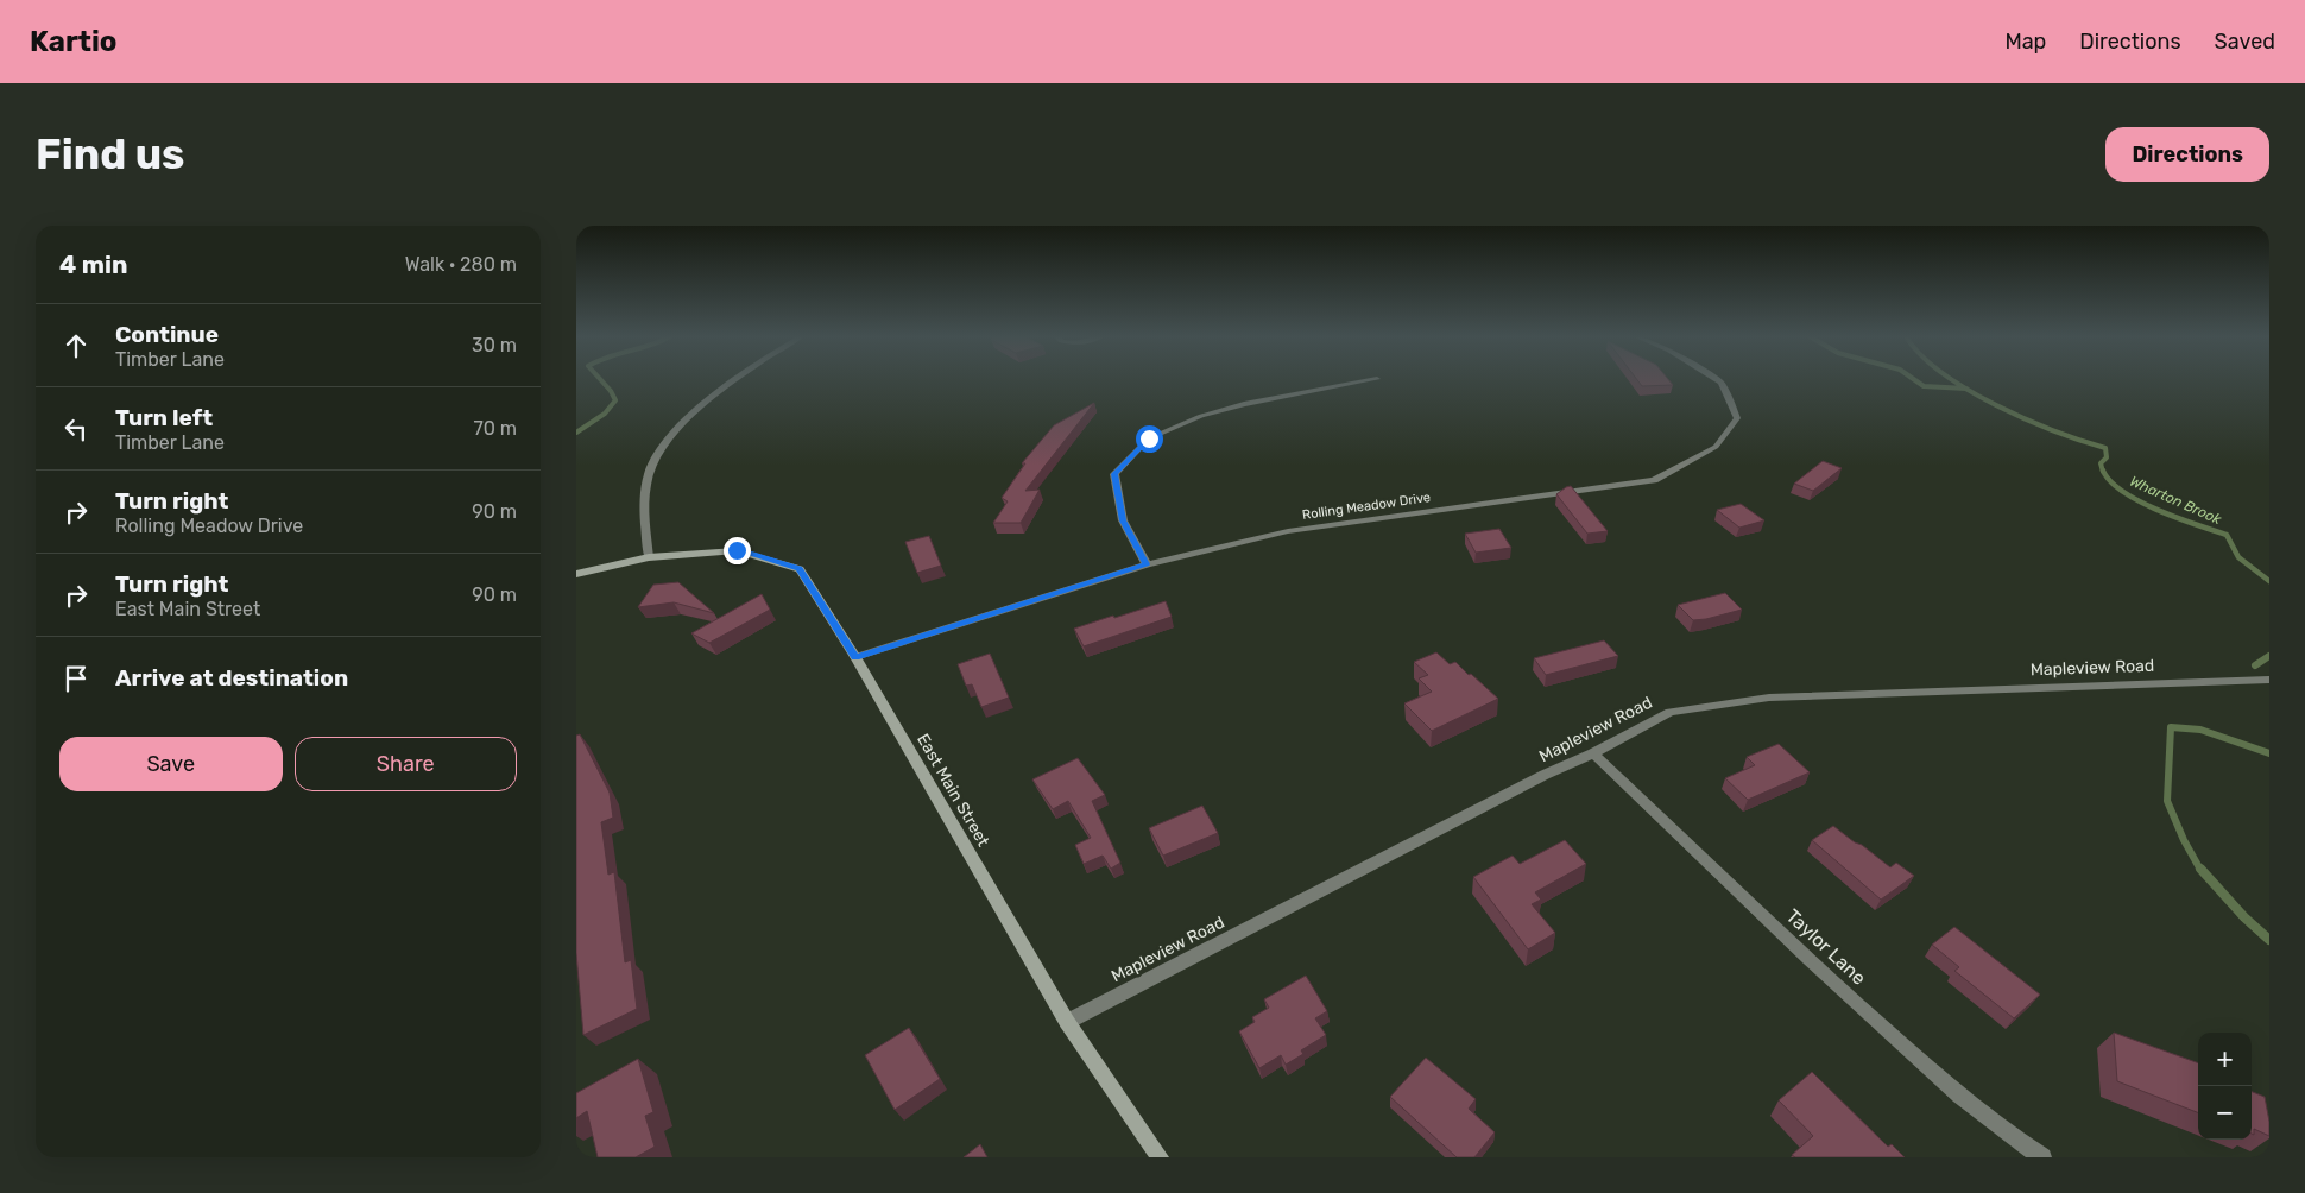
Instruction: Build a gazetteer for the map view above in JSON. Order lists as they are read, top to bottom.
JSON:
{
  "streets": {
    "main road": ["East Main Street"],
    "street": ["Rolling Meadow Drive", "Mapleview Road", "Taylor Lane"]
  },
  "crossings": [
    ["Rolling Meadow Drive", "East Main Street"],
    ["Mapleview Road", "East Main Street"],
    ["Mapleview Road", "Taylor Lane"]
  ],
  "water": ["Wharton Brook"],
  "page": {
    "header": "Kartio",
    "nav": ["Map", "Directions", "Saved"],
    "buttons": [
      "Directions",
      ["Save", "Share"]
    ],
    "title": "Find us",
    "heading": ["4 min", "Walk · 280 m"],
    "list": [
      ["Continue", "Timber Lane", "30 m"],
      ["Turn left", "Timber Lane", "70 m"],
      ["Turn right", "Rolling Meadow Drive", "90 m"],
      ["Turn right", "East Main Street", "90 m"],
      "Arrive at destination"
    ],
    "map_buttons": ["+", "−"]
  }
}
